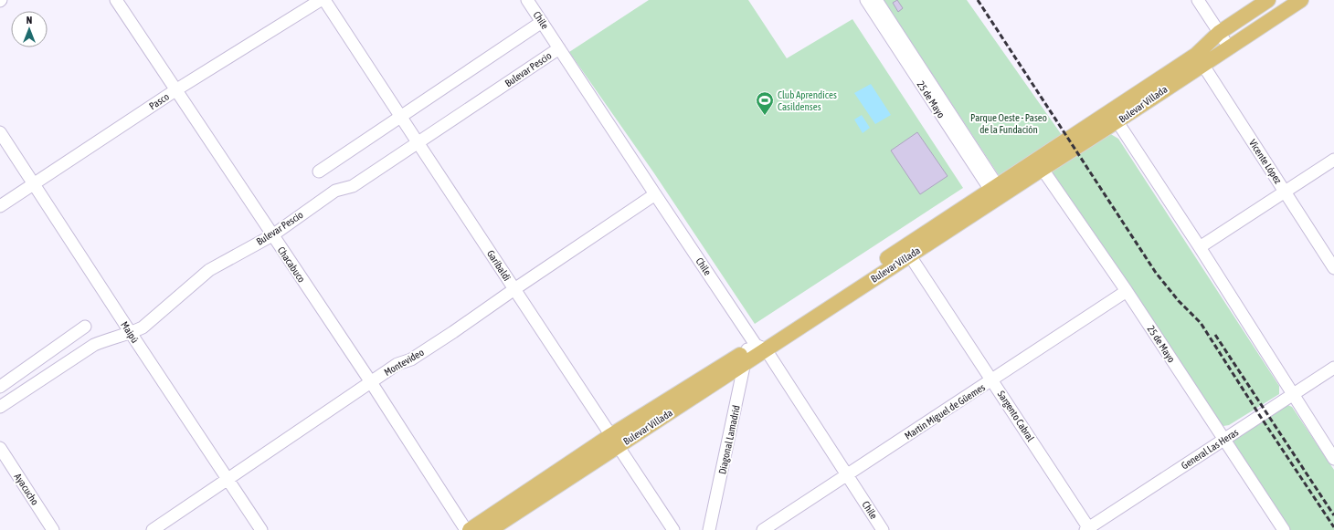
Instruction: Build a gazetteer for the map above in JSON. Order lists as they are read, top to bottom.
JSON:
{
  "streets": {
    "main road": ["Bulevar Villada"],
    "street": [
      "Chile",
      "Bulevar Pescio",
      "25 de Mayo",
      "Pasco",
      "Vicente López",
      "Chacabuco",
      "Garibaldi",
      "Maipú",
      "Montevideo",
      "Martin Miguel de Güemes",
      "Sargento Cabral",
      "Diagonal Lamadrid",
      "General Las Heras",
      "Ayacucho"
    ]
  },
  "crossings": [
    ["Chile", "Bulevar Pescio"],
    ["Chile", "Bulevar Villada"],
    ["Chile", "Montevideo"],
    ["Chile", "Martin Miguel de Güemes"],
    ["Chile", "Diagonal Lamadrid"],
    ["Bulevar Pescio", "Chacabuco"],
    ["Bulevar Pescio", "Garibaldi"],
    ["Bulevar Pescio", "Maipú"],
    ["25 de Mayo", "Bulevar Villada"],
    ["25 de Mayo", "Martin Miguel de Güemes"],
    ["25 de Mayo", "General Las Heras"],
    ["Pasco", "Chacabuco"],
    ["Pasco", "Maipú"],
    ["Bulevar Villada", "Vicente López"],
    ["Bulevar Villada", "Garibaldi"],
    ["Bulevar Villada", "Sargento Cabral"],
    ["Bulevar Villada", "Diagonal Lamadrid"],
    ["Chacabuco", "Montevideo"],
    ["Garibaldi", "Montevideo"],
    ["Maipú", "Montevideo"],
    ["Martin Miguel de Güemes", "Sargento Cabral"],
    ["Sargento Cabral", "General Las Heras"]
  ],
  "parks": ["Parque Oeste - Paseo de la Fundación"],
  "places": {
    "sports": ["Club Aprendices Casildenses"]
  },
  "north": "top"
}
